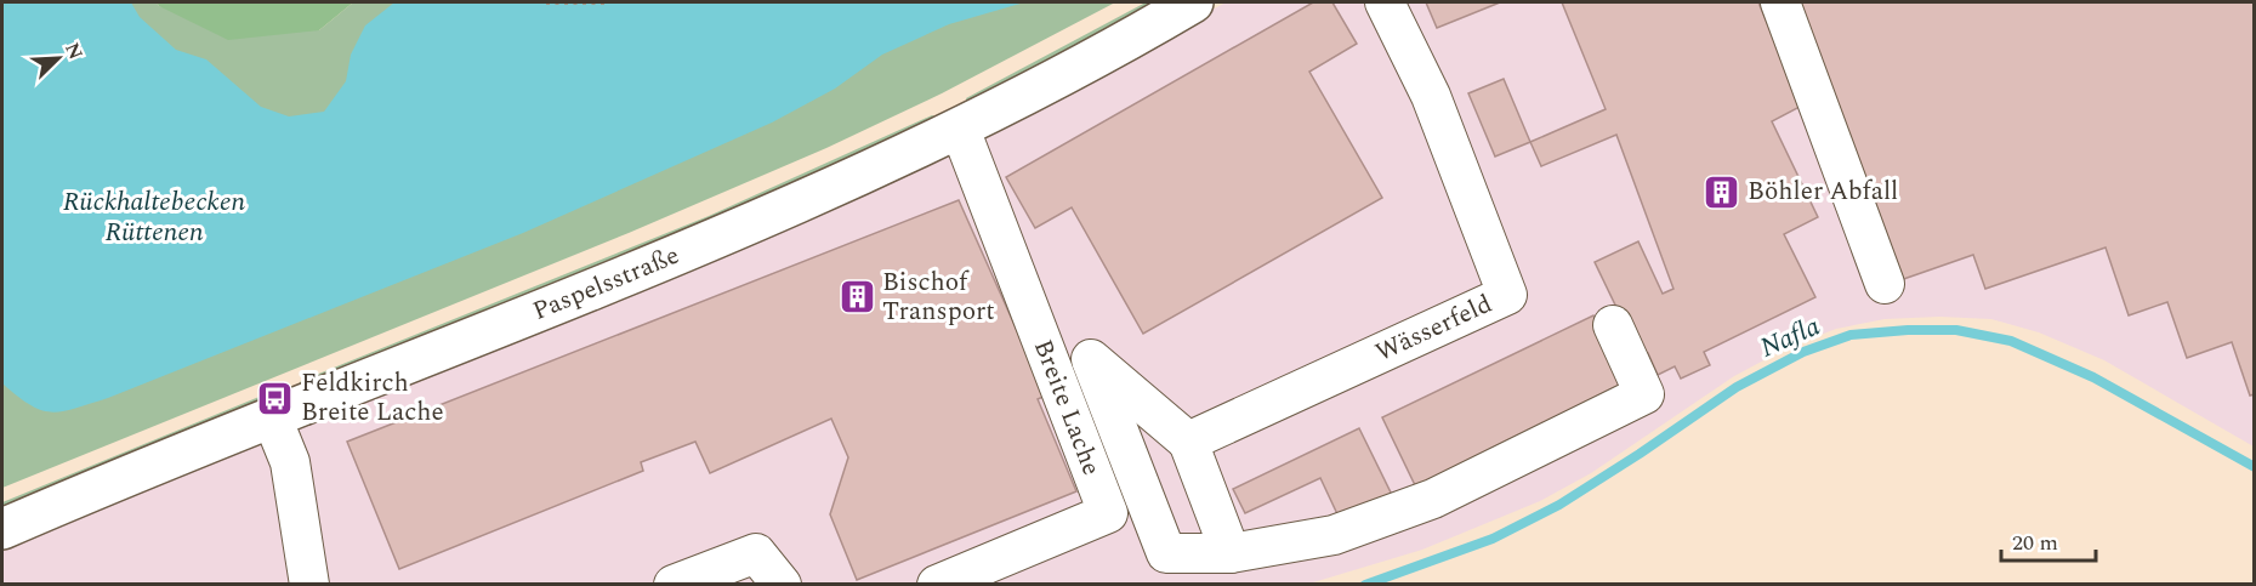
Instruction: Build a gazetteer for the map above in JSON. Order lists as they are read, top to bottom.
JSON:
{
  "streets": {
    "main road": ["Paspelsstraße"],
    "lane": ["Wässerfeld", "Breite Lache"]
  },
  "crossings": [
    ["Paspelsstraße", "Breite Lache"]
  ],
  "water": ["Rückhaltebecken Rüttenen", "Nafla"],
  "places": {
    "building": ["Böhler Abfall", "Bischof Transport"],
    "bus stop": ["Feldkirch Breite Lache"]
  },
  "scale_bar": "20 m",
  "north": "top right"
}
